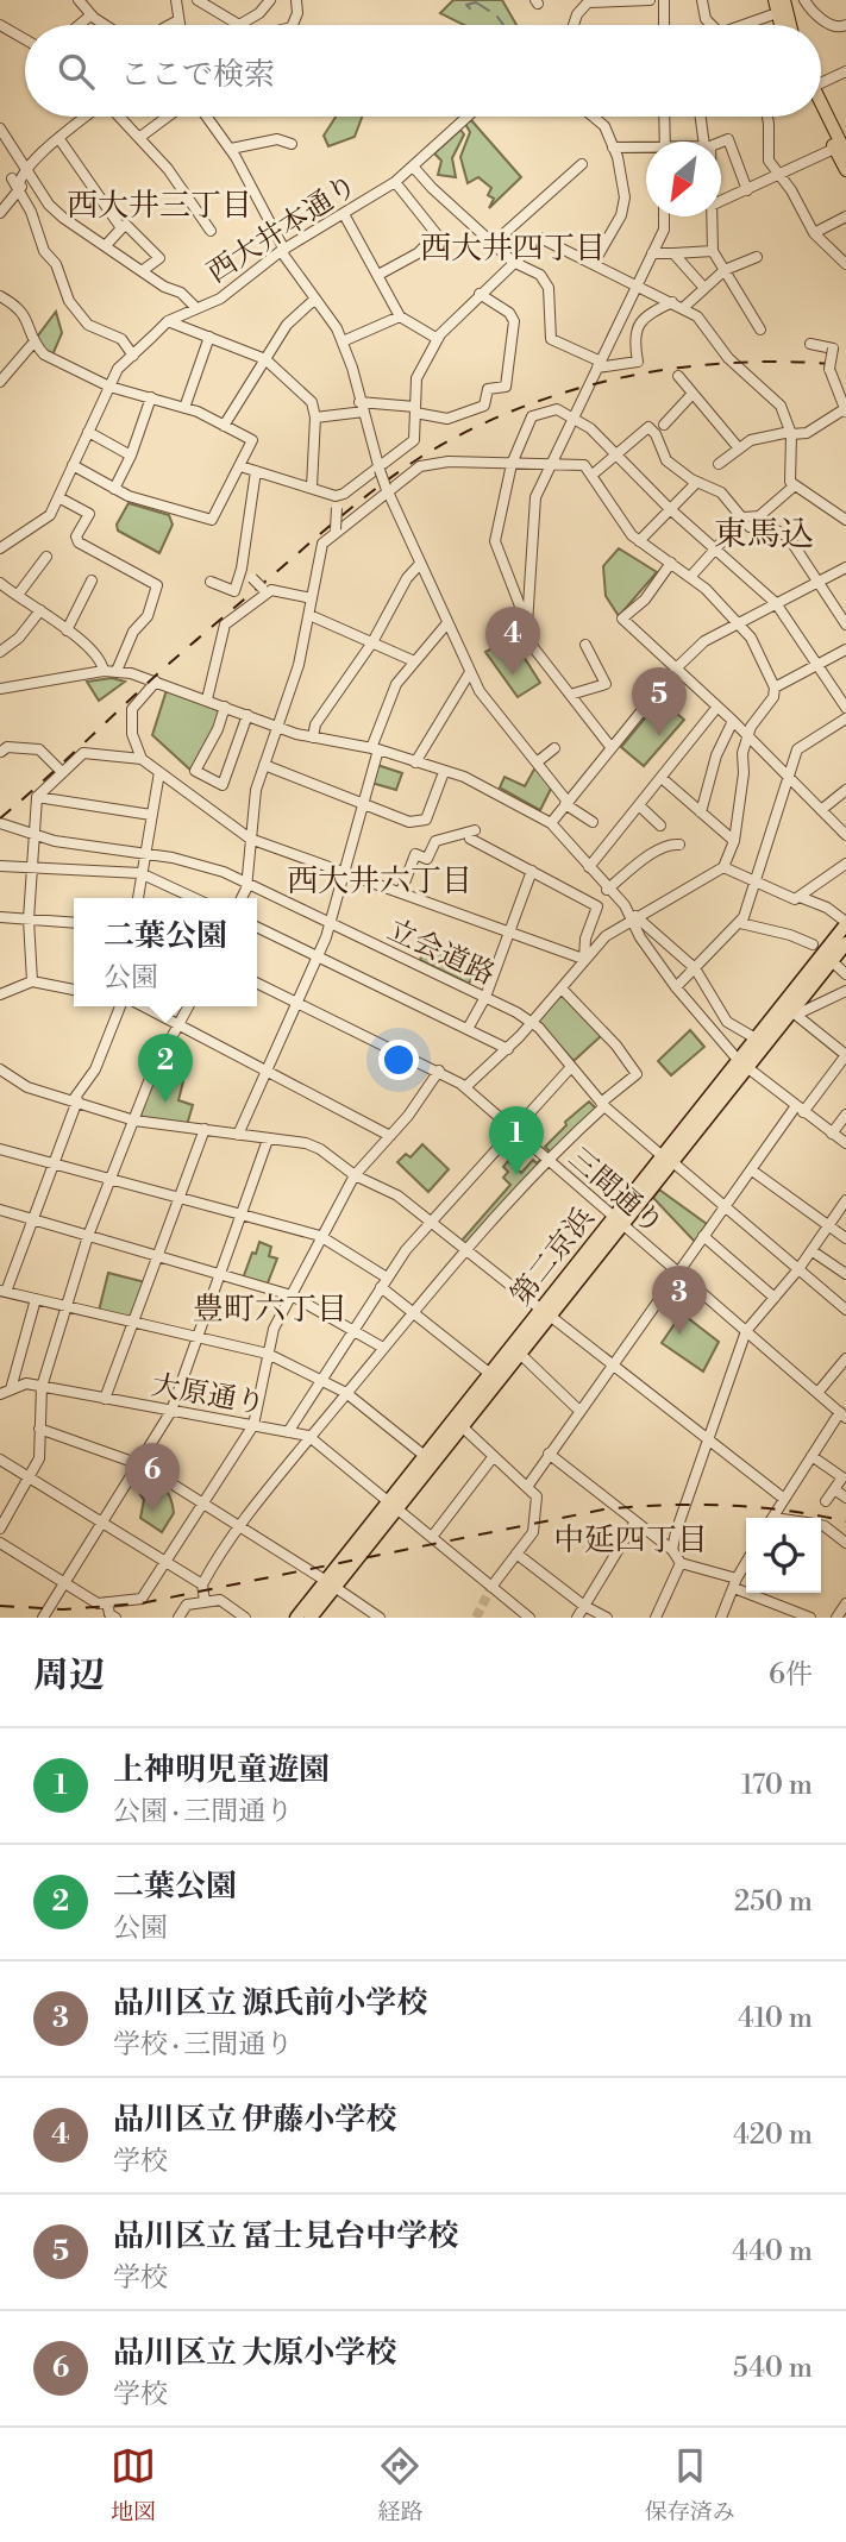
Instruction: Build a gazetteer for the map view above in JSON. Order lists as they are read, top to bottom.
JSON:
{
  "streets": {
    "highway": ["第二京浜"],
    "street": [
      "西大井本通り",
      "立会道路",
      "三間通り",
      "大原通り"
    ]
  },
  "crossings": [
    ["立会道路", "第二京浜"],
    ["三間通り", "第二京浜"],
    ["第二京浜", "大原通り"]
  ],
  "districts": [
    "西大井三丁目",
    "西大井四丁目",
    "東馬込",
    "西大井六丁目",
    "豊町六丁目",
    "中延四丁目"
  ],
  "north": "bottom left",
  "page": {
    "search": "ここで検索",
    "pins": [
      "4",
      "5",
      "2",
      "1",
      "3",
      "6"
    ],
    "popup": ["二葉公園", "公園"],
    "heading": ["周辺", "6件"],
    "list": [
      {
        "mark": "1",
        "name": "上神明児童遊園",
        "note": "公園 · 三間通り",
        "value": "170 m"
      },
      {
        "mark": "2",
        "name": "二葉公園",
        "note": "公園",
        "value": "250 m"
      },
      {
        "mark": "3",
        "name": "品川区立 源氏前小学校",
        "note": "学校 · 三間通り",
        "value": "410 m"
      },
      {
        "mark": "4",
        "name": "品川区立 伊藤小学校",
        "note": "学校",
        "value": "420 m"
      },
      {
        "mark": "5",
        "name": "品川区立 冨士見台中学校",
        "note": "学校",
        "value": "440 m"
      },
      {
        "mark": "6",
        "name": "品川区立 大原小学校",
        "note": "学校",
        "value": "540 m"
      }
    ],
    "nav": ["地図", "経路", "保存済み"]
  }
}
